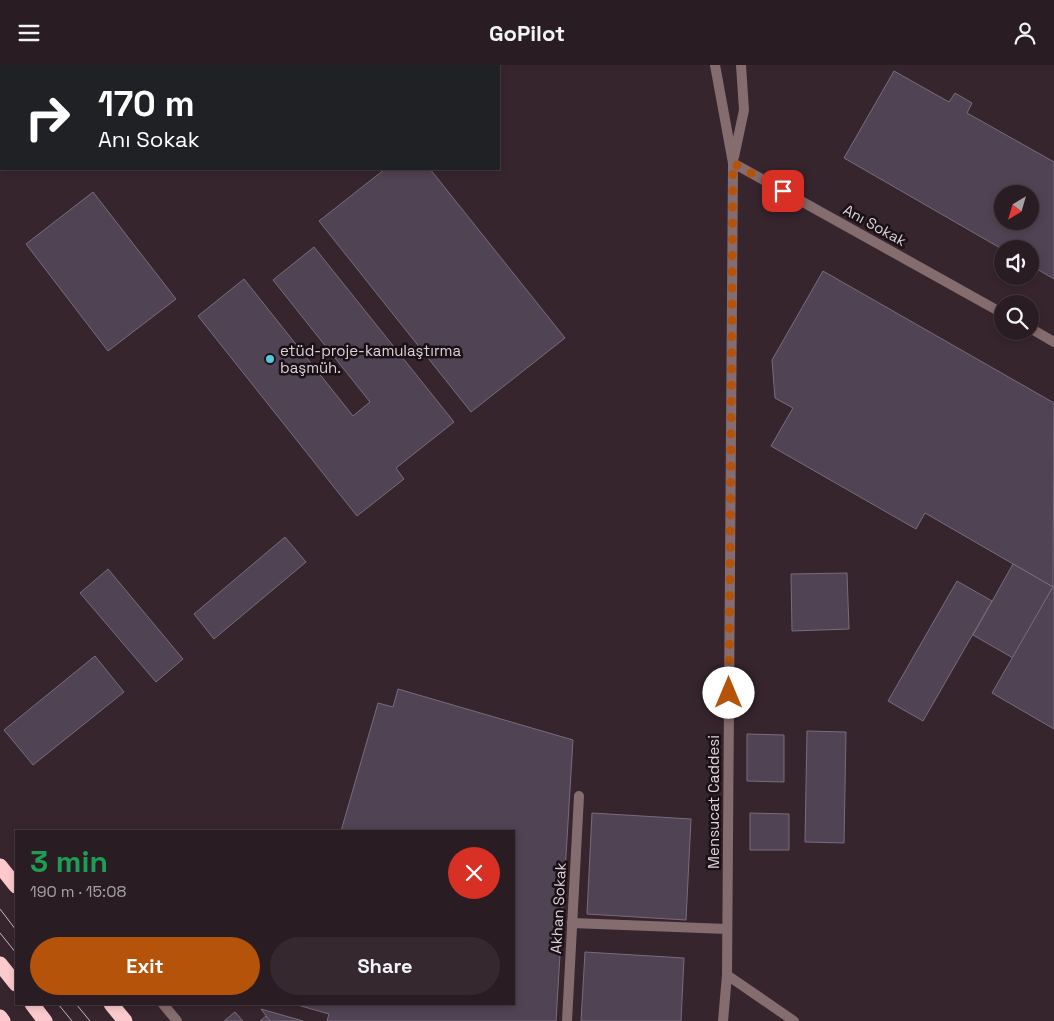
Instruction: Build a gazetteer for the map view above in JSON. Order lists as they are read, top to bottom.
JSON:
{
  "streets": {
    "street": ["Anı Sokak", "Mensucat Caddesi", "Akhan Sokak"]
  },
  "crossings": [
    ["Anı Sokak", "Mensucat Caddesi"]
  ],
  "places": ["etüd-proje-kamulaştırma başmüh."],
  "north": "bottom left",
  "page": {
    "header": "GoPilot",
    "turn": ["170 m", "Anı Sokak"],
    "heading": ["3 min", "190 m · 15:08"],
    "buttons": ["Exit", "Share"]
  }
}
